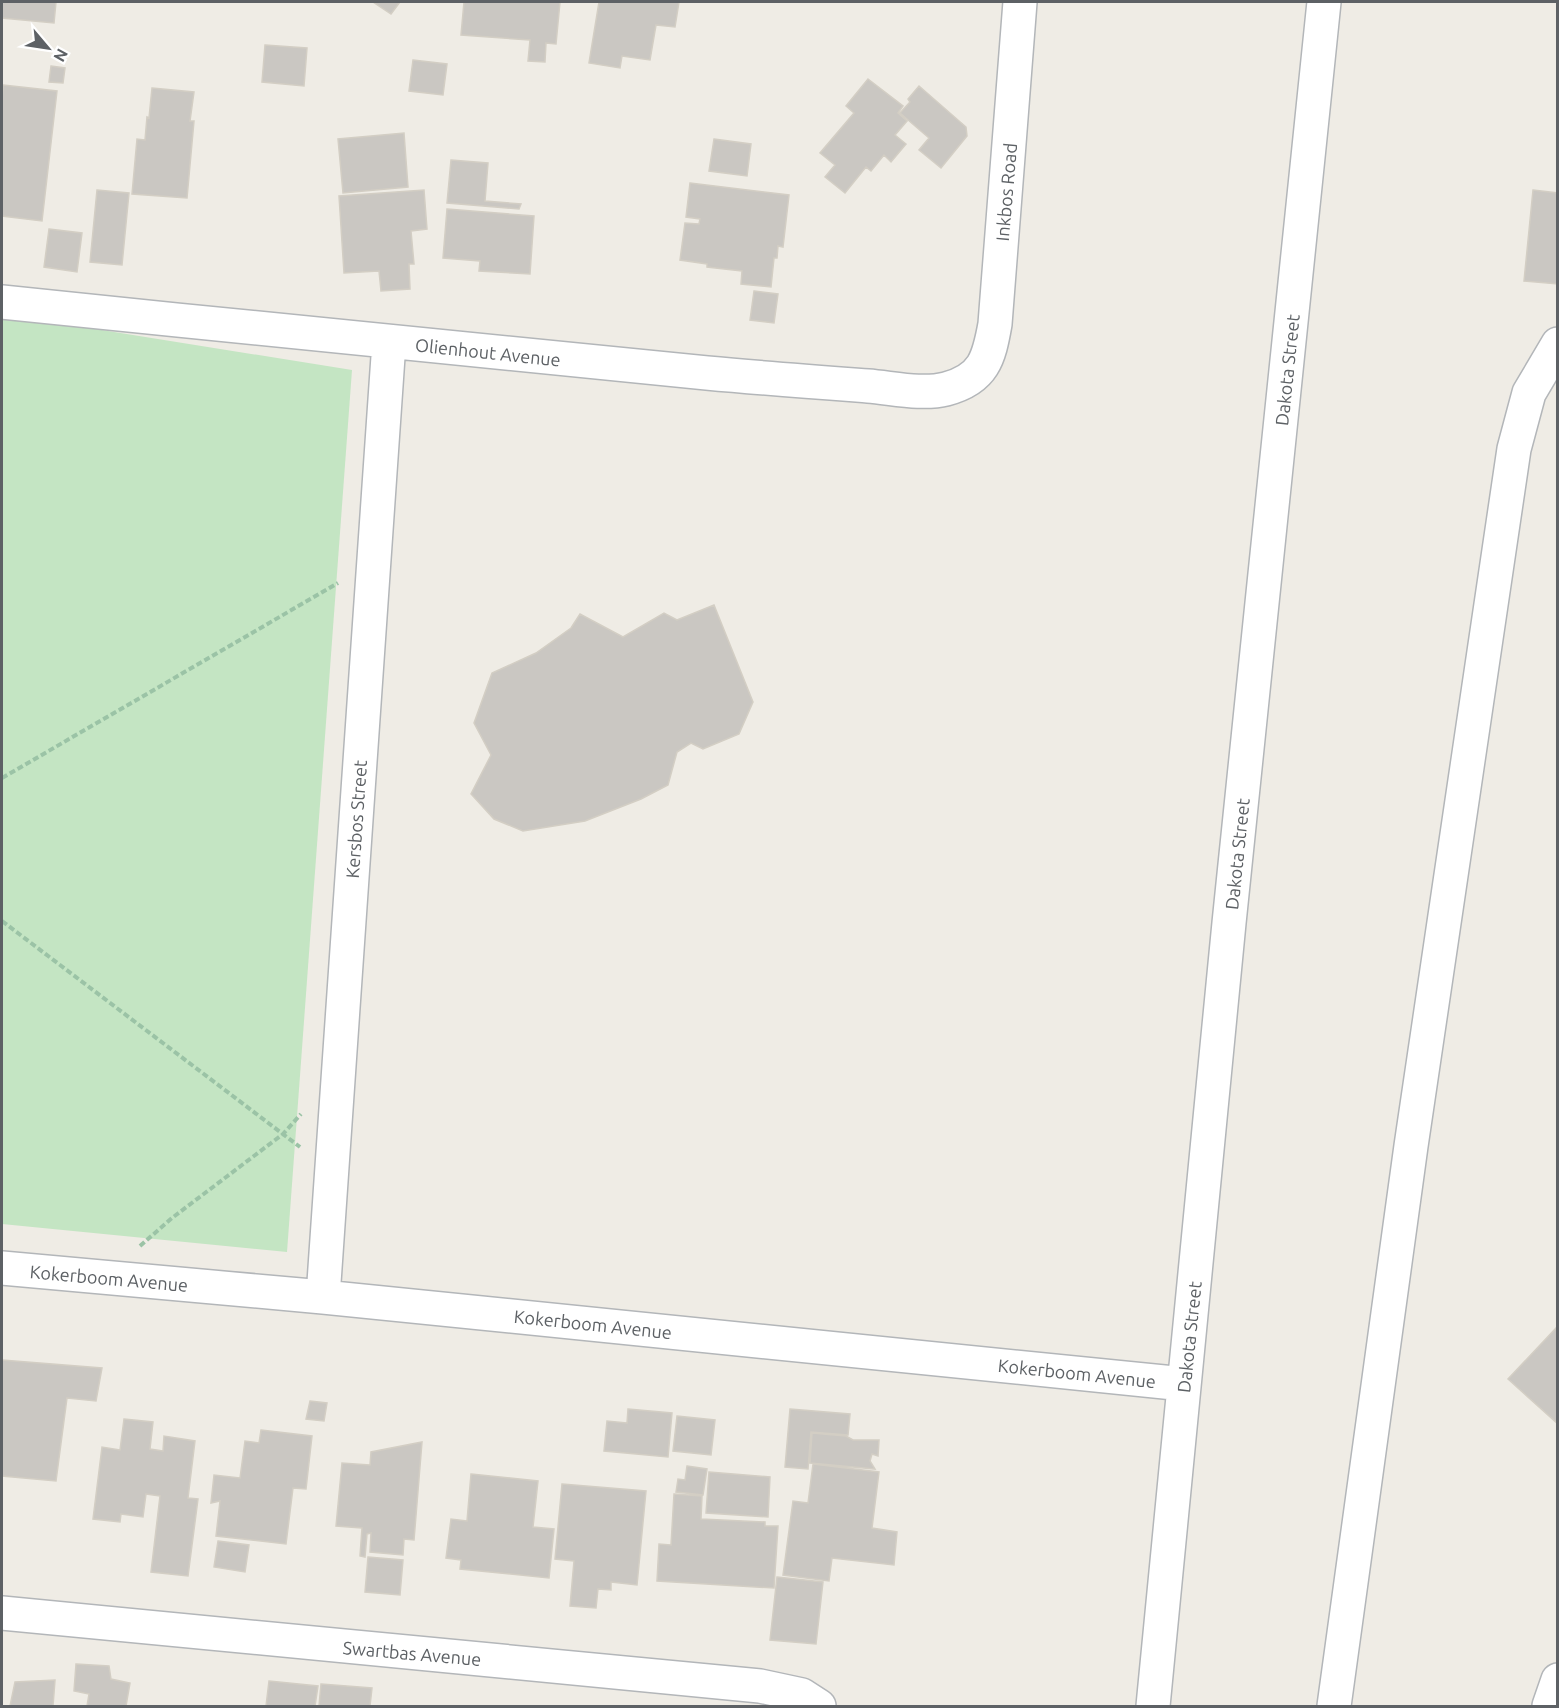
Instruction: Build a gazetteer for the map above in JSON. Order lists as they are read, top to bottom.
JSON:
{
  "streets": {
    "street": [
      "Inkbos Road",
      "Olienhout Avenue",
      "Dakota Street",
      "Kersbos Street",
      "Kokerboom Avenue",
      "Swartbas Avenue"
    ]
  },
  "crossings": [
    ["Inkbos Road", "Olienhout Avenue"],
    ["Olienhout Avenue", "Kersbos Street"],
    ["Dakota Street", "Kokerboom Avenue"],
    ["Kersbos Street", "Kokerboom Avenue"]
  ],
  "north": "bottom right"
}
